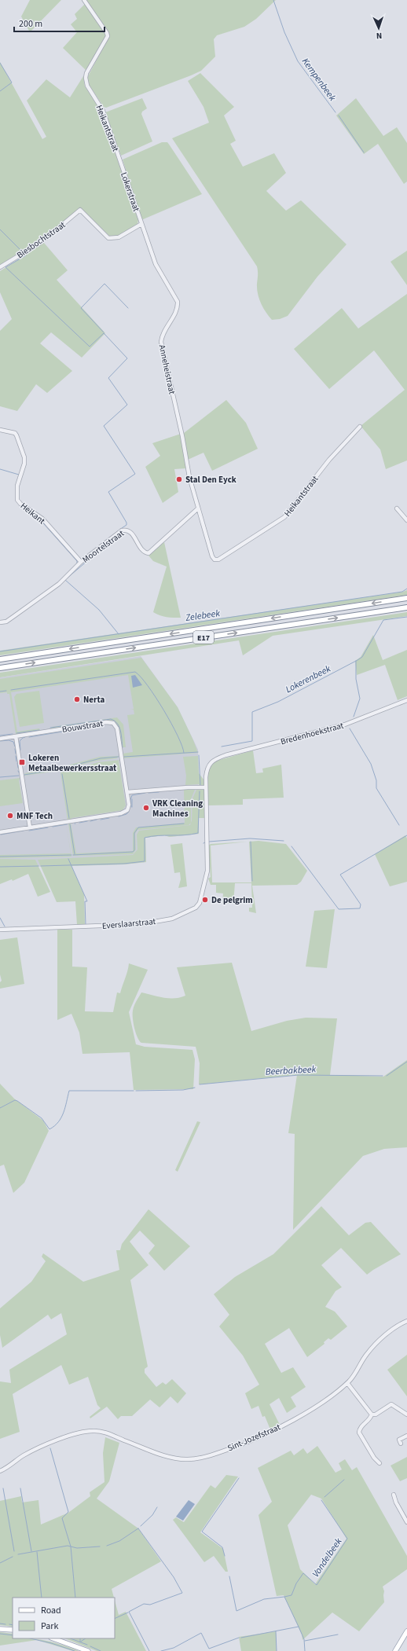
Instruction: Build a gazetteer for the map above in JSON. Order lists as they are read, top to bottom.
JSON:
{
  "streets": {
    "highway": ["E17"],
    "street": [
      "Heikantstraat",
      "Lokerstraat",
      "Biesbochtstraat",
      "Anneheistraat",
      "Heikant",
      "Moortelstraat",
      "Bouwstraat",
      "Bredenhoekstraat",
      "Everslaarstraat",
      "Sint-Jozefstraat"
    ]
  },
  "crossings": [
    ["Heikantstraat", "Lokerstraat"],
    ["Heikantstraat", "Anneheistraat"],
    ["Lokerstraat", "Biesbochtstraat"],
    ["Lokerstraat", "Anneheistraat"],
    ["Biesbochtstraat", "Anneheistraat"],
    ["Anneheistraat", "Moortelstraat"],
    ["Heikant", "Moortelstraat"],
    ["Bredenhoekstraat", "Everslaarstraat"]
  ],
  "water": [
    "Kempenbeek",
    "Zelebeek",
    "Lokerenbeek",
    "Beerbakbeek",
    "Vondelbeek"
  ],
  "places": {
    "other": [
      "Stal Den Eyck",
      "Nerta",
      "VRK Cleaning Machines",
      "MNF Tech",
      "De pelgrim"
    ],
    "transit": ["Lokeren Metaalbewerkersstraat"]
  },
  "legend": ["Road", "Park"],
  "scale_bar": "200 m",
  "north": "bottom"
}
